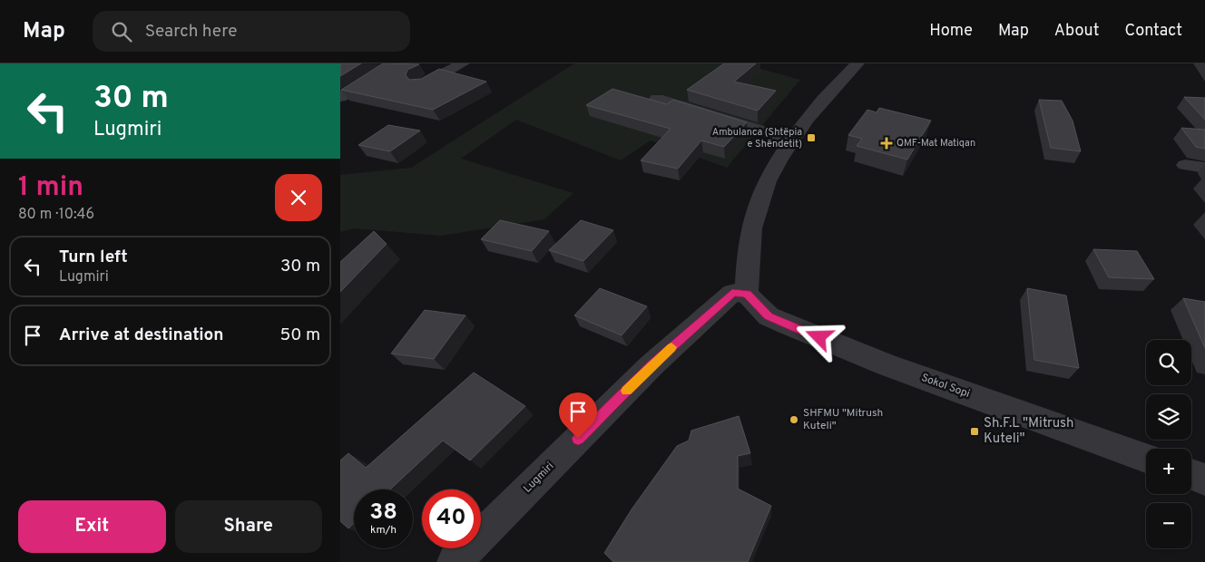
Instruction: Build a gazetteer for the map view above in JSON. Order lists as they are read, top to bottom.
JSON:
{
  "streets": {
    "street": ["Sokol Sopi", "Lugmiri"]
  },
  "crossings": [
    ["Sokol Sopi", "Lugmiri"]
  ],
  "places": {
    "transit": ["Ambulanca (Shtëpia e Shëndetit)", "Sh.F.L \"Mitrush Kuteli\""],
    "health": ["QMF-Mat Matiqan"],
    "other": ["SHFMU \"Mitrush Kuteli\""]
  },
  "page": {
    "header": "Map",
    "search": "Search here",
    "nav": [
      "Home",
      "Map",
      "About",
      "Contact"
    ],
    "turn": ["30 m", "Lugmiri"],
    "heading": ["1 min", "80 m · 10:46"],
    "list": [
      {
        "name": "Turn left",
        "note": "Lugmiri",
        "value": "30 m"
      },
      {
        "name": "Arrive at destination",
        "value": "50 m"
      }
    ],
    "map_buttons": ["+", "−"],
    "speed": "38 km/h",
    "limit": "40",
    "buttons": ["Exit", "Share"]
  }
}
